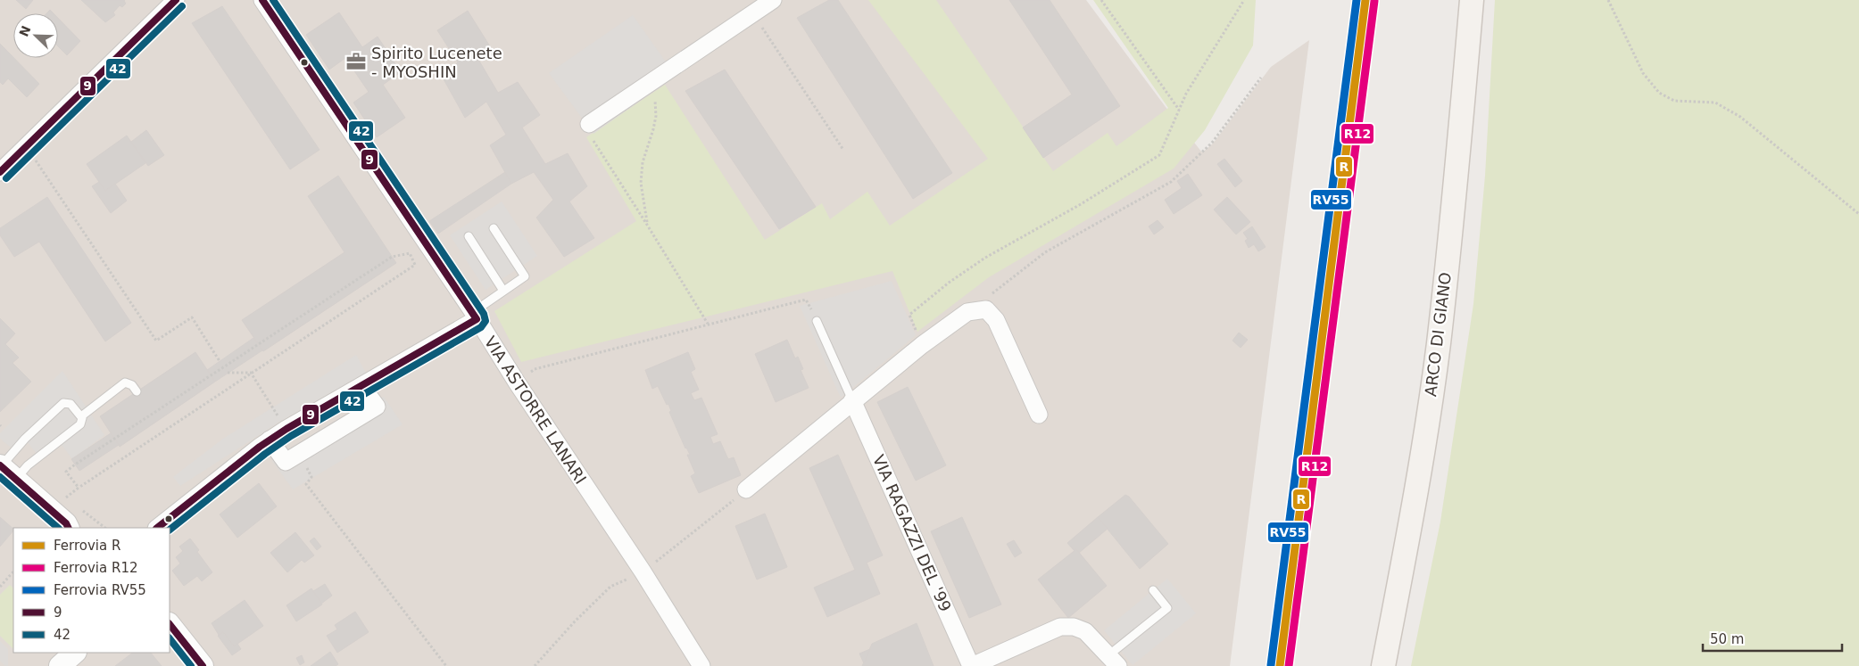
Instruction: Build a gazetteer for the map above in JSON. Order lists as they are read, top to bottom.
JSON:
{
  "streets": {
    "main road": ["ARCO DI GIANO"],
    "street": ["VIA ASTORRE LANARI", "VIA RAGAZZI DEL '99"]
  },
  "places": {
    "office": ["Spirito Lucenete - MYOSHIN"]
  },
  "lines": [
    "rail line R",
    "rail line RV55",
    "transit line 9",
    "transit line 42",
    "rail line R12"
  ],
  "legend": [
    "Ferrovia R",
    "Ferrovia R12",
    "Ferrovia RV55",
    "9",
    "42"
  ],
  "scale_bar": "50 m",
  "north": "top left"
}
